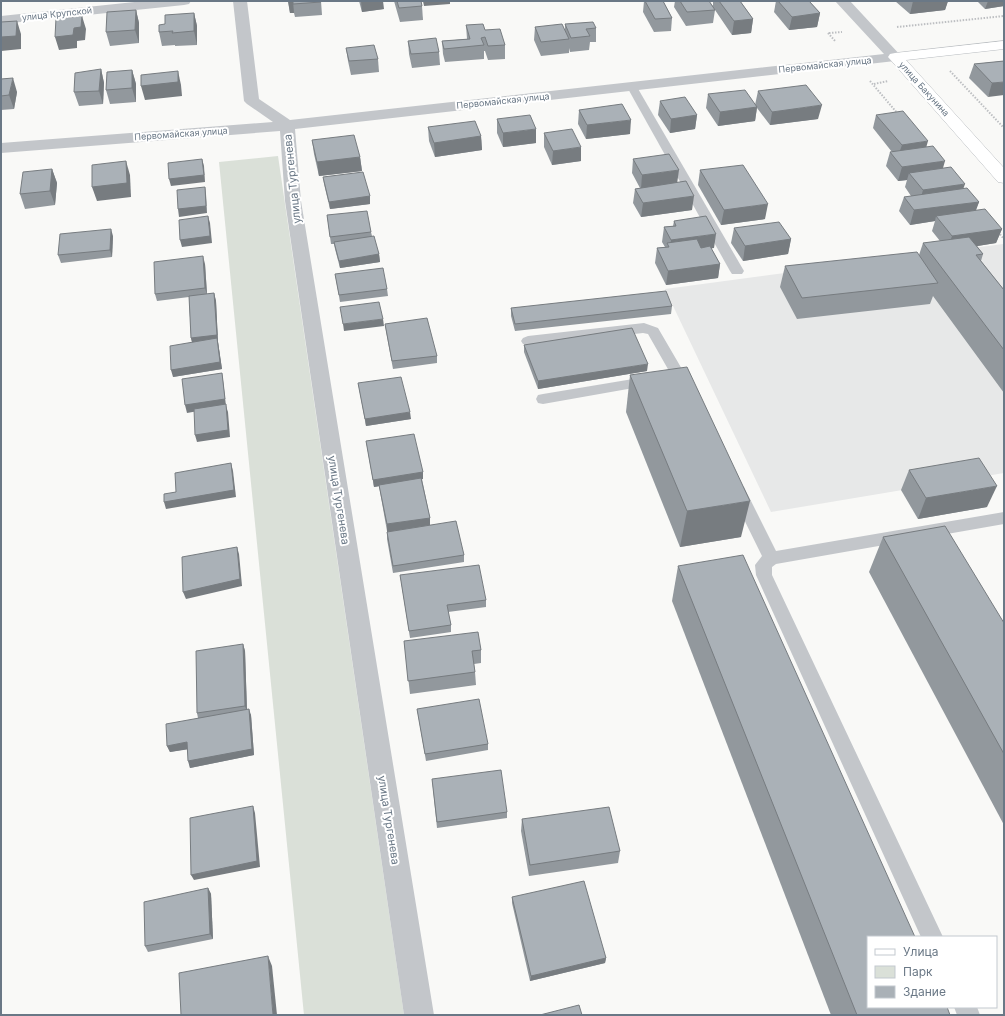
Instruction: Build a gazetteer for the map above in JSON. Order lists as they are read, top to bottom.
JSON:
{
  "streets": {
    "main road": ["Первомайская улица", "улица Бакунина"],
    "street": ["улица Крупской", "улица Тургенева"]
  },
  "crossings": [
    ["Первомайская улица", "улица Бакунина"],
    ["Первомайская улица", "улица Тургенева"]
  ],
  "legend": ["Улица", "Парк", "Здание"]
}
